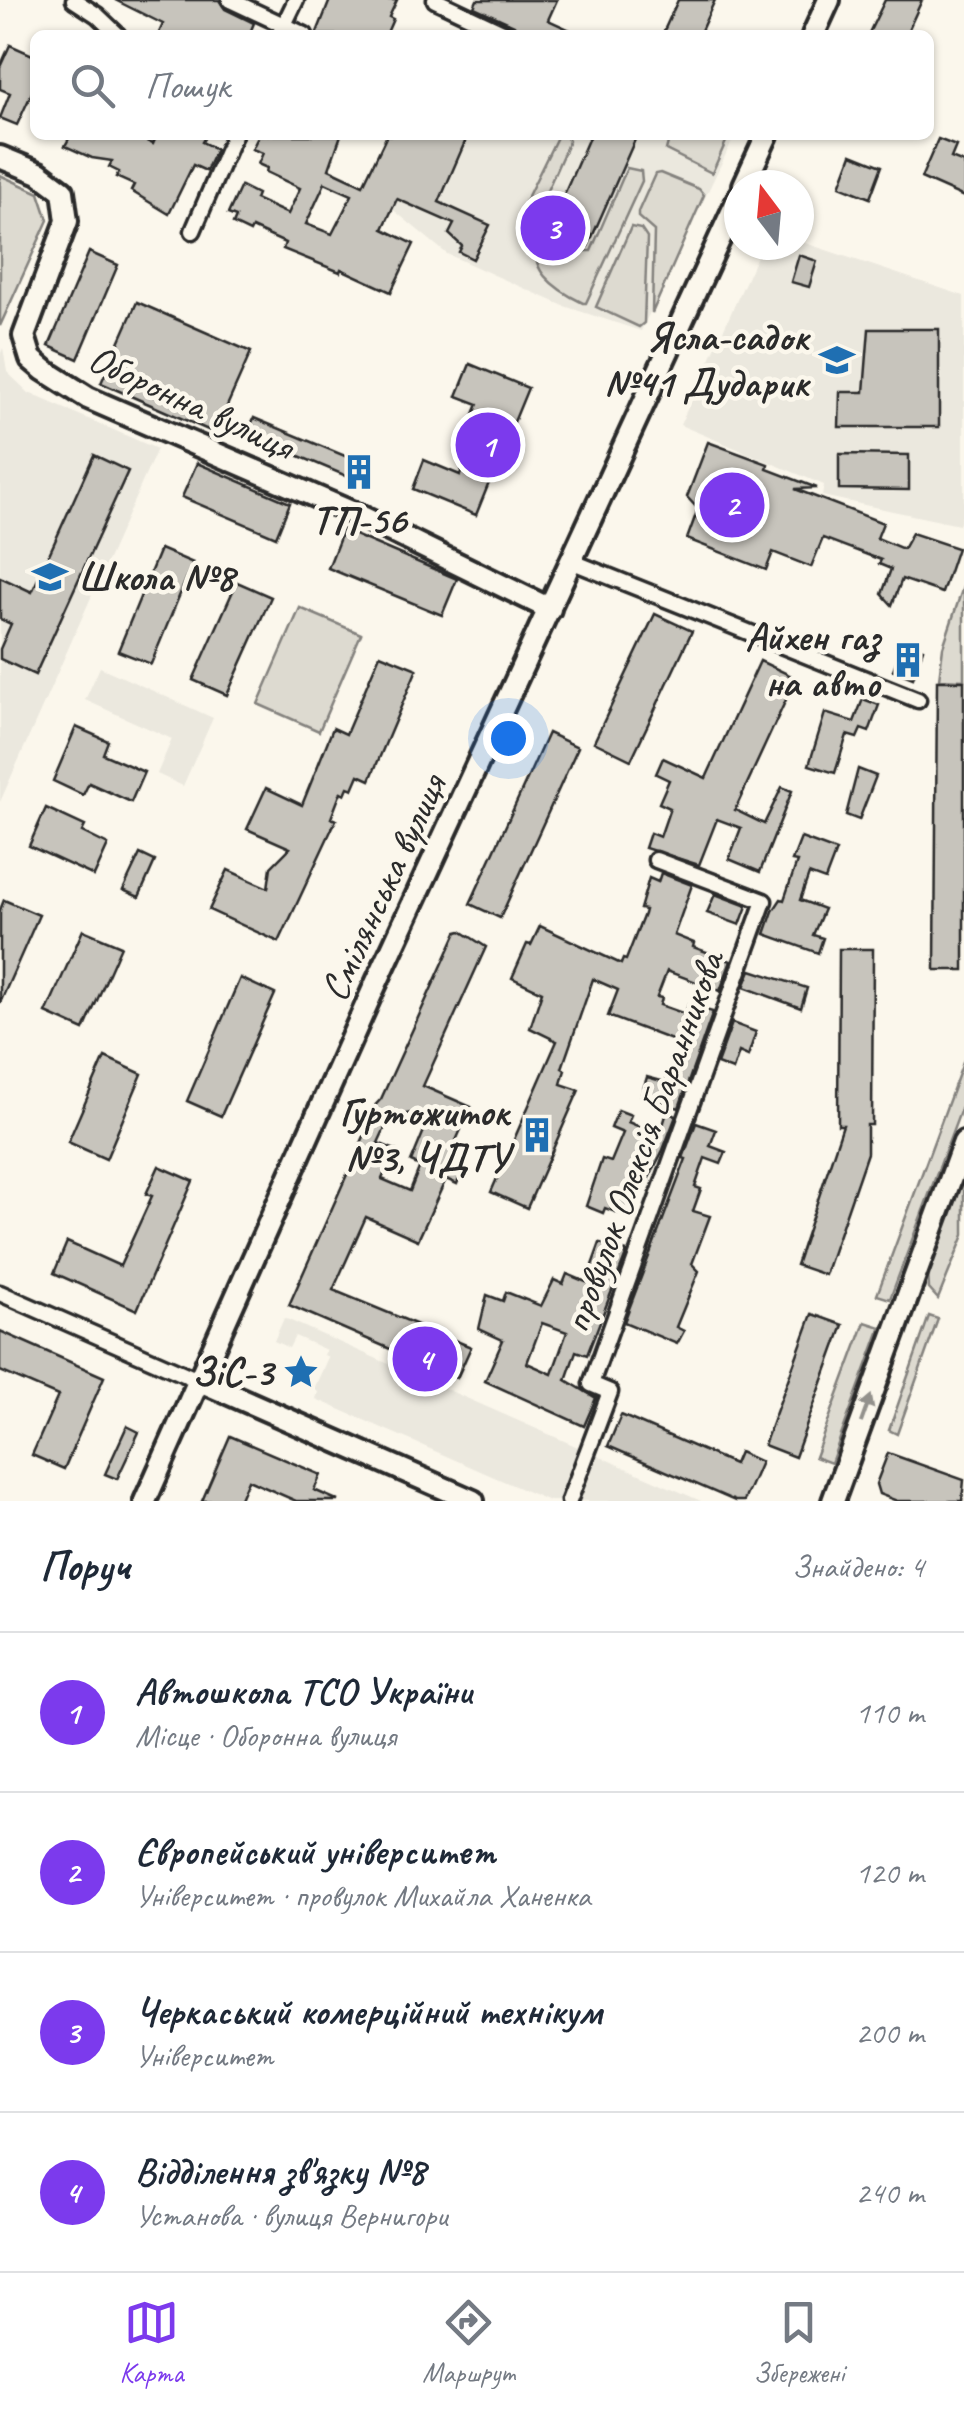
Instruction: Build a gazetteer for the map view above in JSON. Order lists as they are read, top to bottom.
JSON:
{
  "streets": {
    "main road": ["Оборонна вулиця", "Смілянська вулиця"],
    "street": ["провулок Олексія Баранникова"]
  },
  "crossings": [
    ["Оборонна вулиця", "Смілянська вулиця"]
  ],
  "places": {
    "school or university": ["Ясла-садок №41 Дударик", "Школа №8"],
    "building": ["ТП-56", "Айхен газ на авто", "Гуртожиток №3, ЧДТУ"],
    "place": ["ЗіС-3"]
  },
  "north": "top",
  "page": {
    "search": "Пошук",
    "pins": [
      "3",
      "1",
      "2",
      "4"
    ],
    "heading": ["Поруч", "Знайдено: 4"],
    "list": [
      {
        "mark": "1",
        "name": "Автошкола ТСО України",
        "note": "Місце · Оборонна вулиця",
        "value": "110 m"
      },
      {
        "mark": "2",
        "name": "Європейський університет",
        "note": "Університет · провулок Михайла Ханенка",
        "value": "120 m"
      },
      {
        "mark": "3",
        "name": "Черкаський комерційний технікум",
        "note": "Університет",
        "value": "200 m"
      },
      {
        "mark": "4",
        "name": "Відділення зв'язку №8",
        "note": "Установа · вулиця Вернигори",
        "value": "240 m"
      }
    ],
    "nav": ["Карта", "Маршрут", "Збережені"]
  }
}
